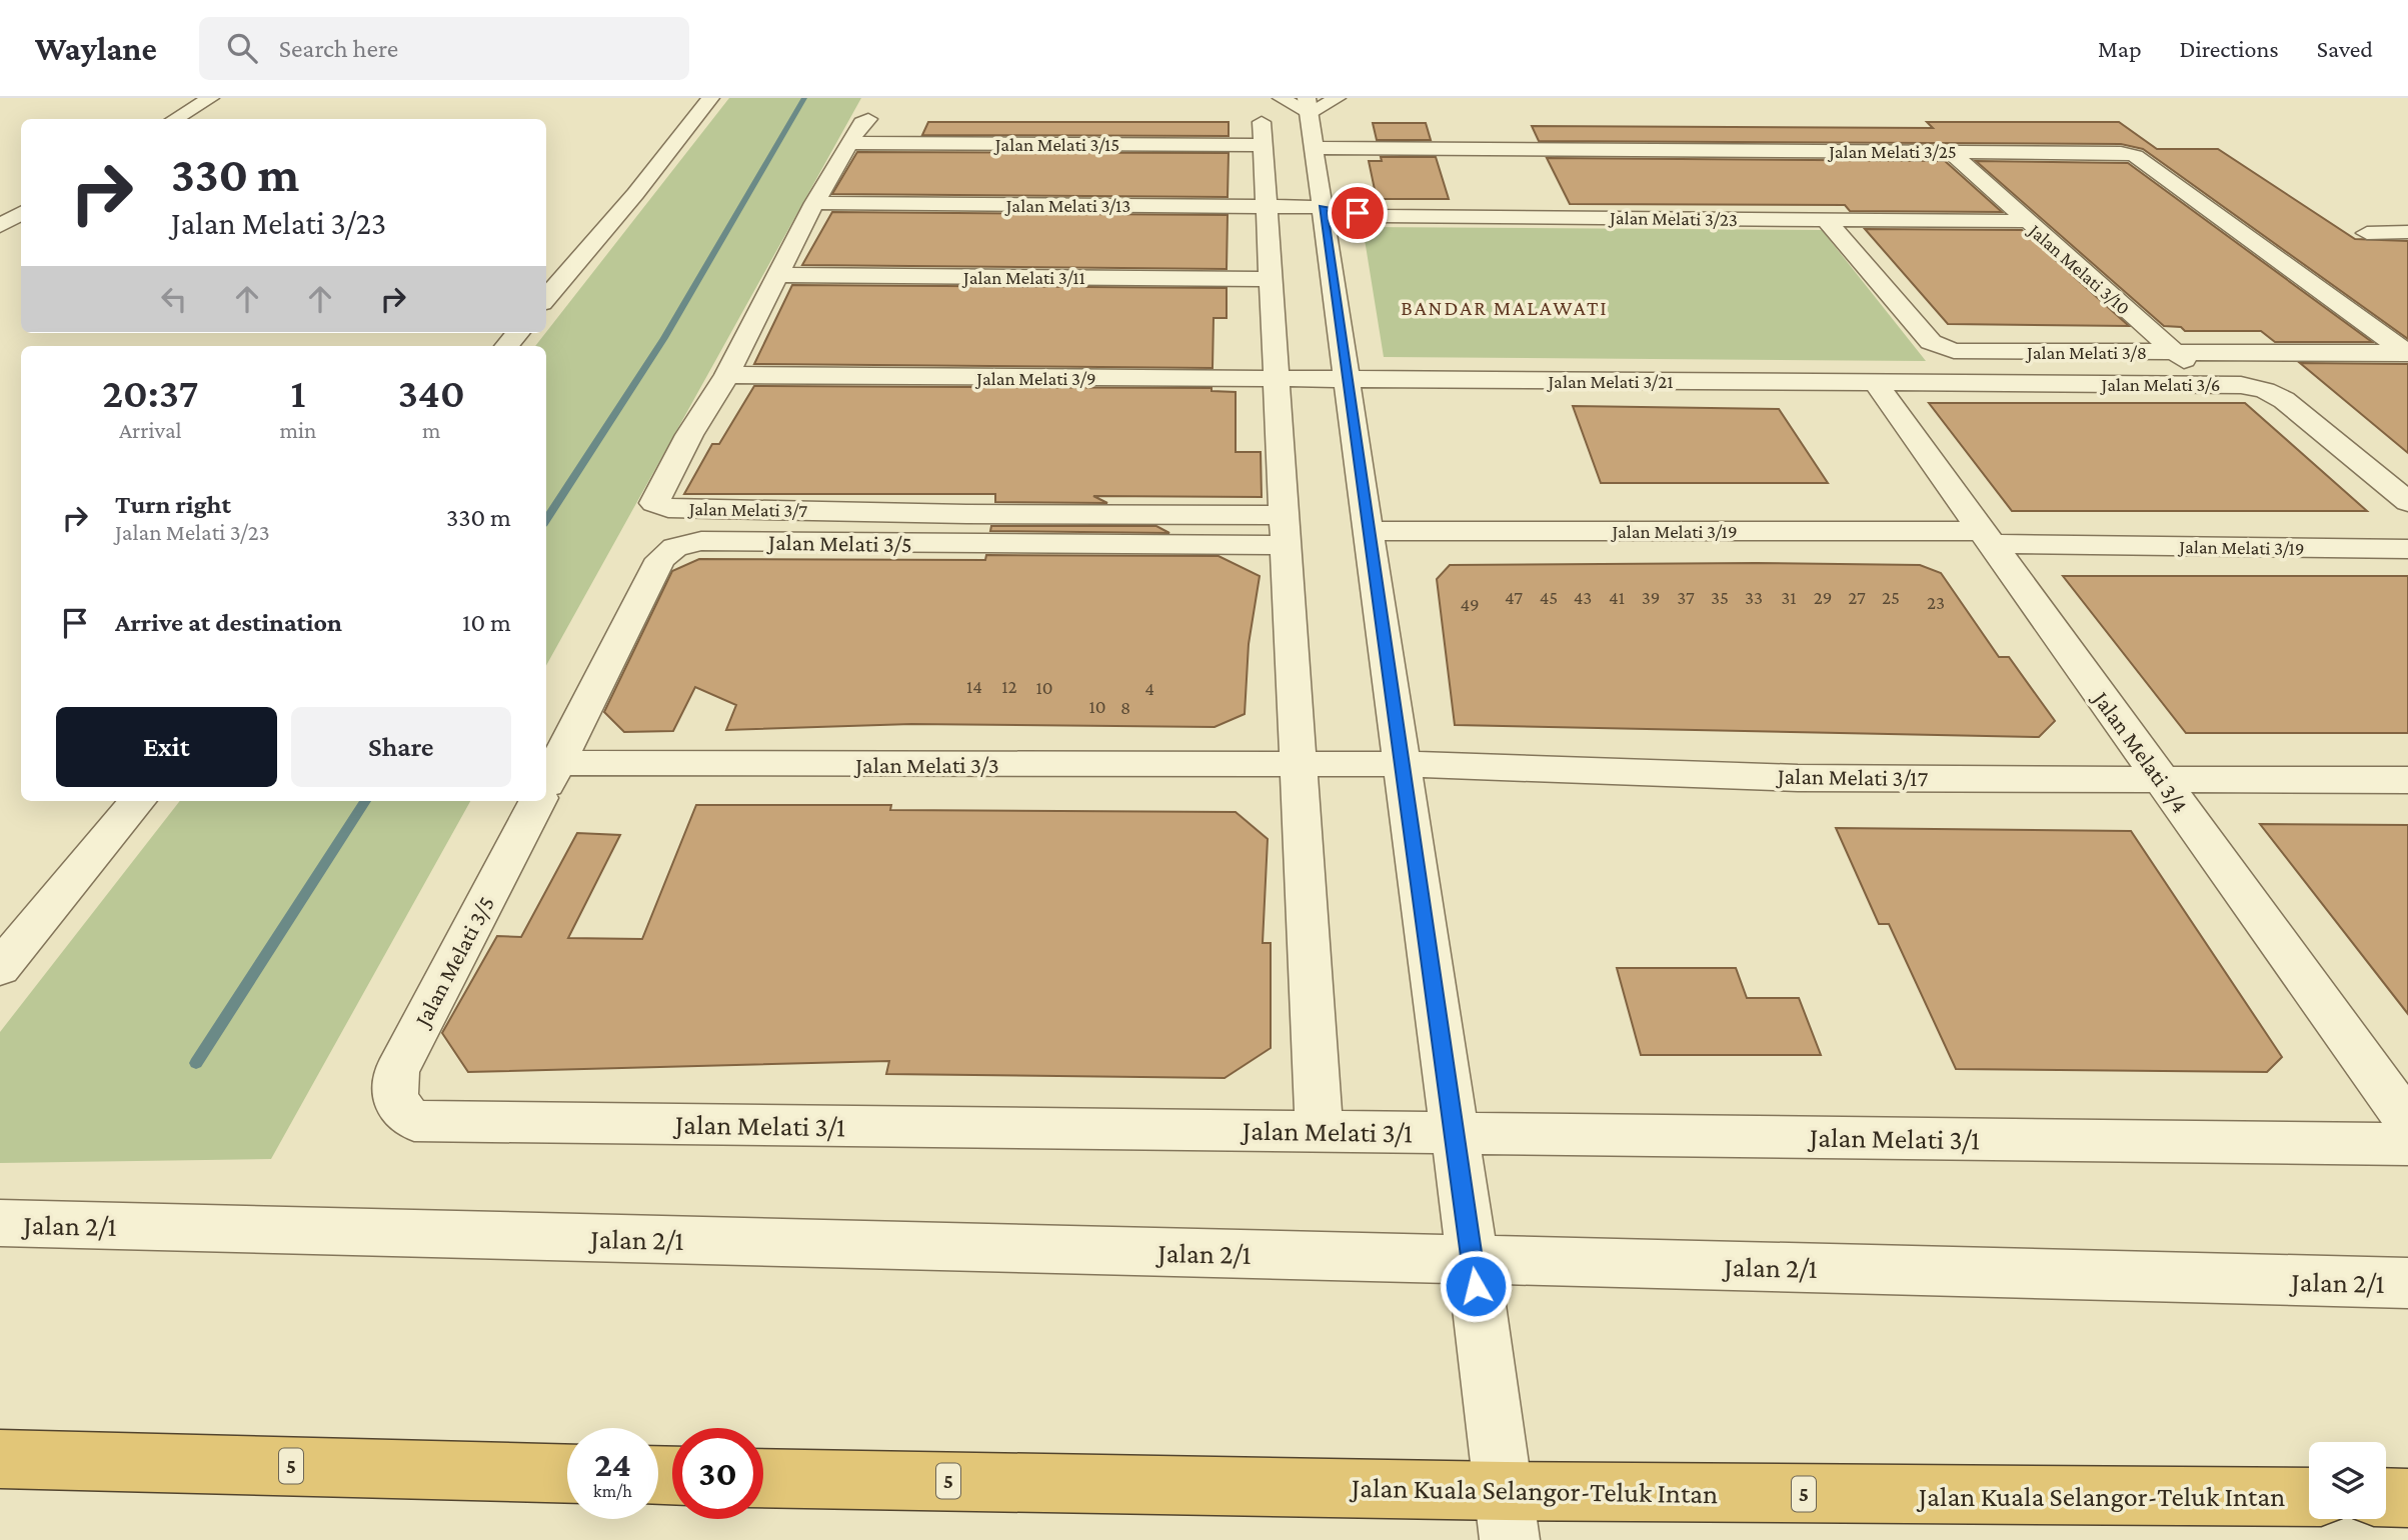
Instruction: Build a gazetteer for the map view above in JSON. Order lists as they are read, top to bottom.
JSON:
{
  "streets": {
    "highway": ["5", "Jalan Kuala Selangor-Teluk Intan"],
    "street": [
      "Jalan Melati 3/15",
      "Jalan Melati 3/25",
      "Jalan Melati 3/13",
      "Jalan Melati 3/23",
      "Jalan Melati 3/10",
      "Jalan Melati 3/11",
      "Jalan Melati 3/8",
      "Jalan Melati 3/9",
      "Jalan Melati 3/21",
      "Jalan Melati 3/6",
      "Jalan Melati 3/7",
      "Jalan Melati 3/19",
      "Jalan Melati 3/5",
      "Jalan Melati 3/4",
      "Jalan Melati 3/3",
      "Jalan Melati 3/17",
      "Jalan Melati 3/1",
      "Jalan 2/1"
    ]
  },
  "crossings": [
    ["Jalan Melati 3/15", "Jalan Melati 3/13"],
    ["Jalan Melati 3/15", "Jalan Melati 3/7"],
    ["Jalan Melati 3/25", "Jalan Melati 3/10"],
    ["Jalan Melati 3/25", "Jalan Melati 3/8"],
    ["Jalan Melati 3/13", "Jalan Melati 3/23"],
    ["Jalan Melati 3/13", "Jalan Melati 3/7"],
    ["Jalan Melati 3/23", "Jalan Melati 3/10"],
    ["Jalan Melati 3/23", "Jalan Melati 3/8"],
    ["Jalan Melati 3/10", "Jalan Melati 3/8"],
    ["Jalan Melati 3/10", "Jalan Melati 3/6"],
    ["Jalan Melati 3/11", "Jalan Melati 3/7"],
    ["Jalan Melati 3/9", "Jalan Melati 3/21"],
    ["Jalan Melati 3/9", "Jalan Melati 3/7"],
    ["Jalan Melati 3/21", "Jalan Melati 3/6"],
    ["Jalan Melati 3/21", "Jalan Melati 3/4"],
    ["Jalan Melati 3/6", "Jalan Melati 3/4"],
    ["Jalan Melati 3/7", "Jalan Melati 3/5"],
    ["Jalan Melati 3/19", "Jalan Melati 3/4"],
    ["Jalan Melati 3/5", "Jalan Melati 3/3"],
    ["Jalan Melati 3/5", "Jalan Melati 3/1"],
    ["Jalan Melati 3/4", "Jalan Melati 3/17"],
    ["Jalan Melati 3/3", "Jalan Melati 3/17"]
  ],
  "districts": ["BANDAR MALAWATI"],
  "house_numbers": [
    "47",
    "45",
    "43",
    "41",
    "39",
    "37",
    "35",
    "33",
    "31",
    "29",
    "27",
    "25",
    "23",
    "49",
    "14",
    "12",
    "10",
    "4",
    "10",
    "8"
  ],
  "page": {
    "header": "Waylane",
    "search": "Search here",
    "nav": ["Map", "Directions", "Saved"],
    "turn": ["330 m", "Jalan Melati 3/23"],
    "eta": [
      "20:37",
      "Arrival",
      "1",
      "min",
      "340",
      "m"
    ],
    "list": [
      {
        "name": "Turn right",
        "note": "Jalan Melati 3/23",
        "value": "330 m"
      },
      {
        "name": "Arrive at destination",
        "value": "10 m"
      }
    ],
    "buttons": ["Exit", "Share"],
    "speed": "24 km/h",
    "limit": "30"
  }
}
